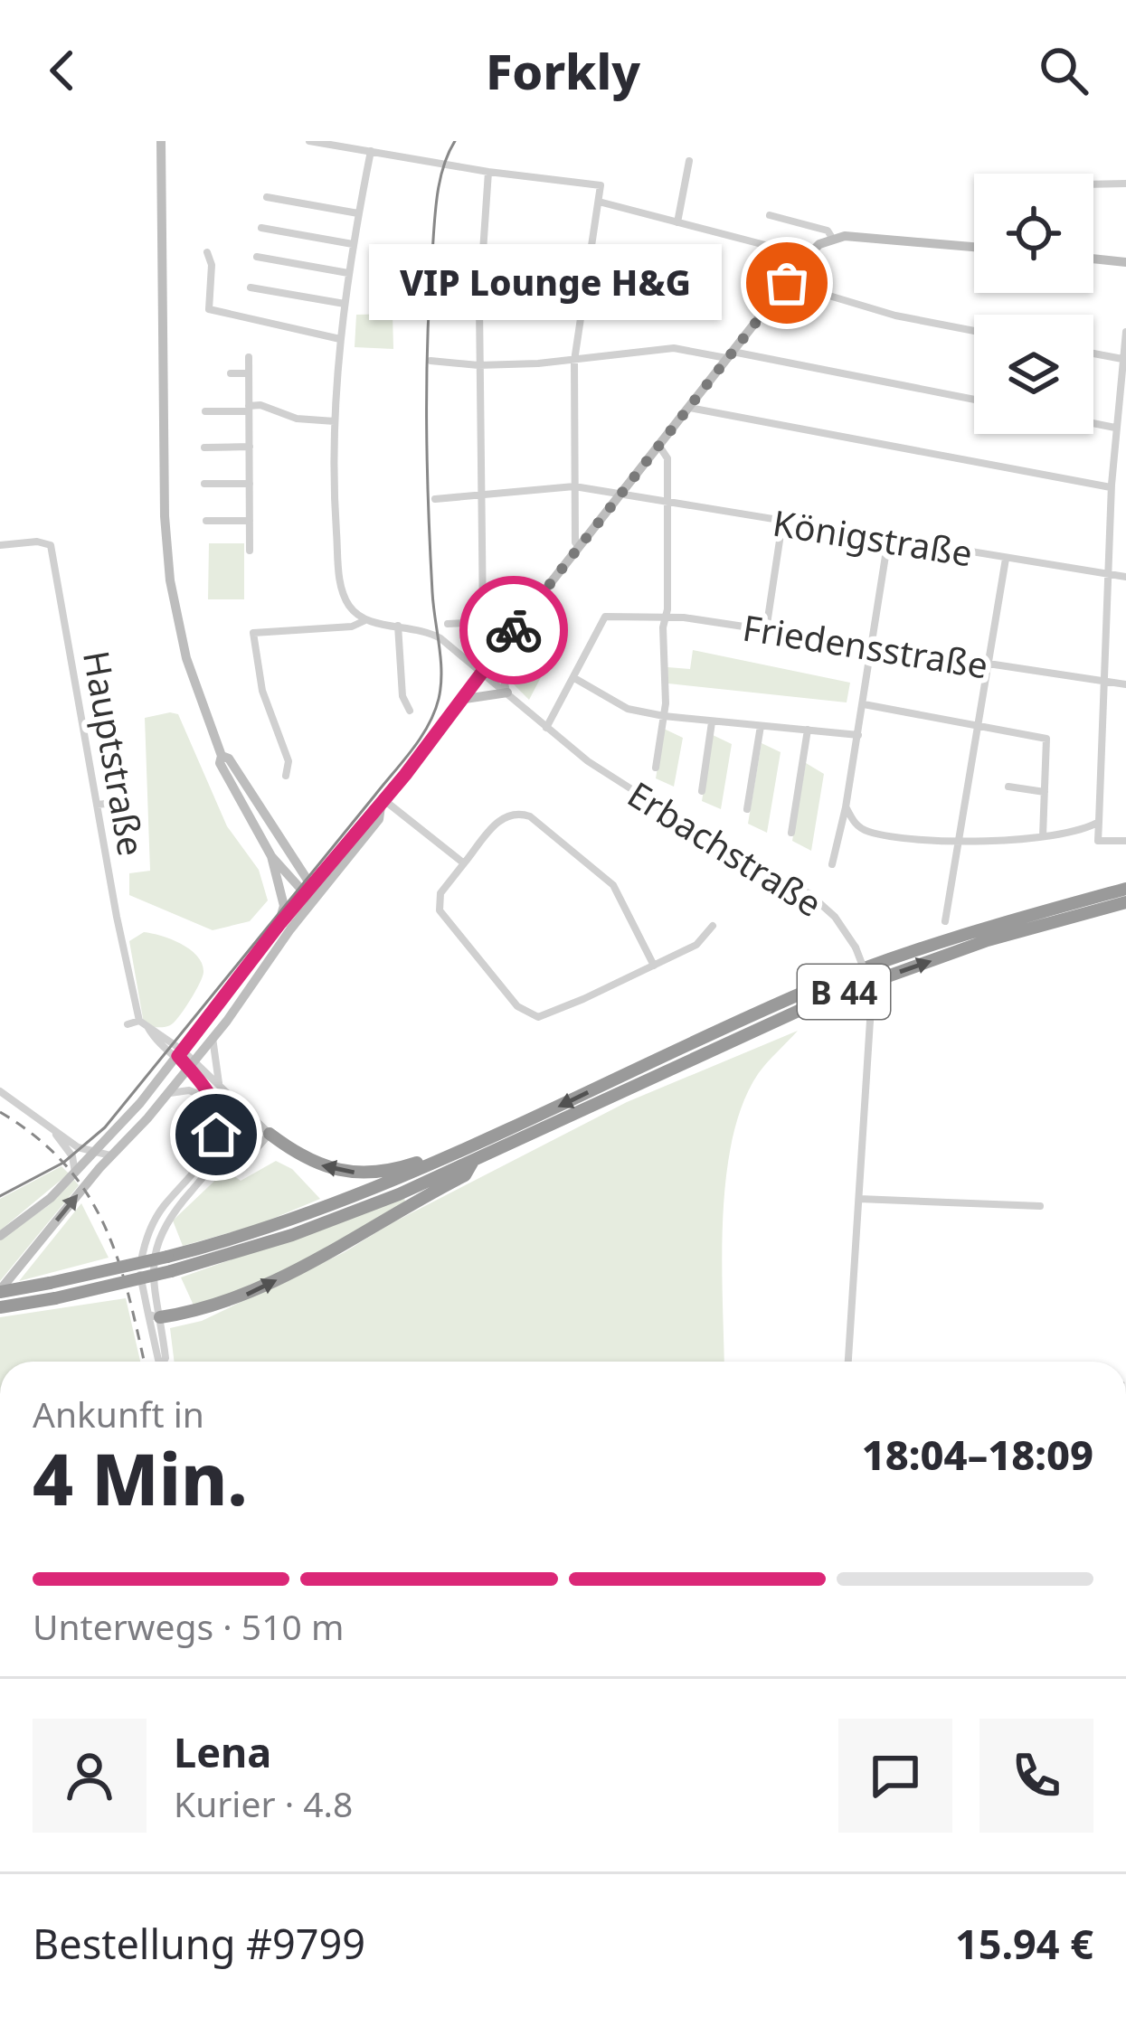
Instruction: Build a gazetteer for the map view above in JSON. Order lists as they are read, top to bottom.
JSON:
{
  "streets": {
    "highway": ["B 44"],
    "street": [
      "Königstraße",
      "Friedensstraße",
      "Hauptstraße",
      "Erbachstraße"
    ]
  },
  "places": ["VIP Lounge H&G"],
  "page": {
    "header": "Forkly",
    "bubble": "VIP Lounge H&G",
    "heading": ["4 Min.", "Ankunft in", "18:04–18:09"],
    "panel": [
      "Lena",
      "Kurier · 4.8",
      "Bestellung #9799",
      "15.94 €"
    ],
    "bar": "Unterwegs · 510 m"
  }
}
